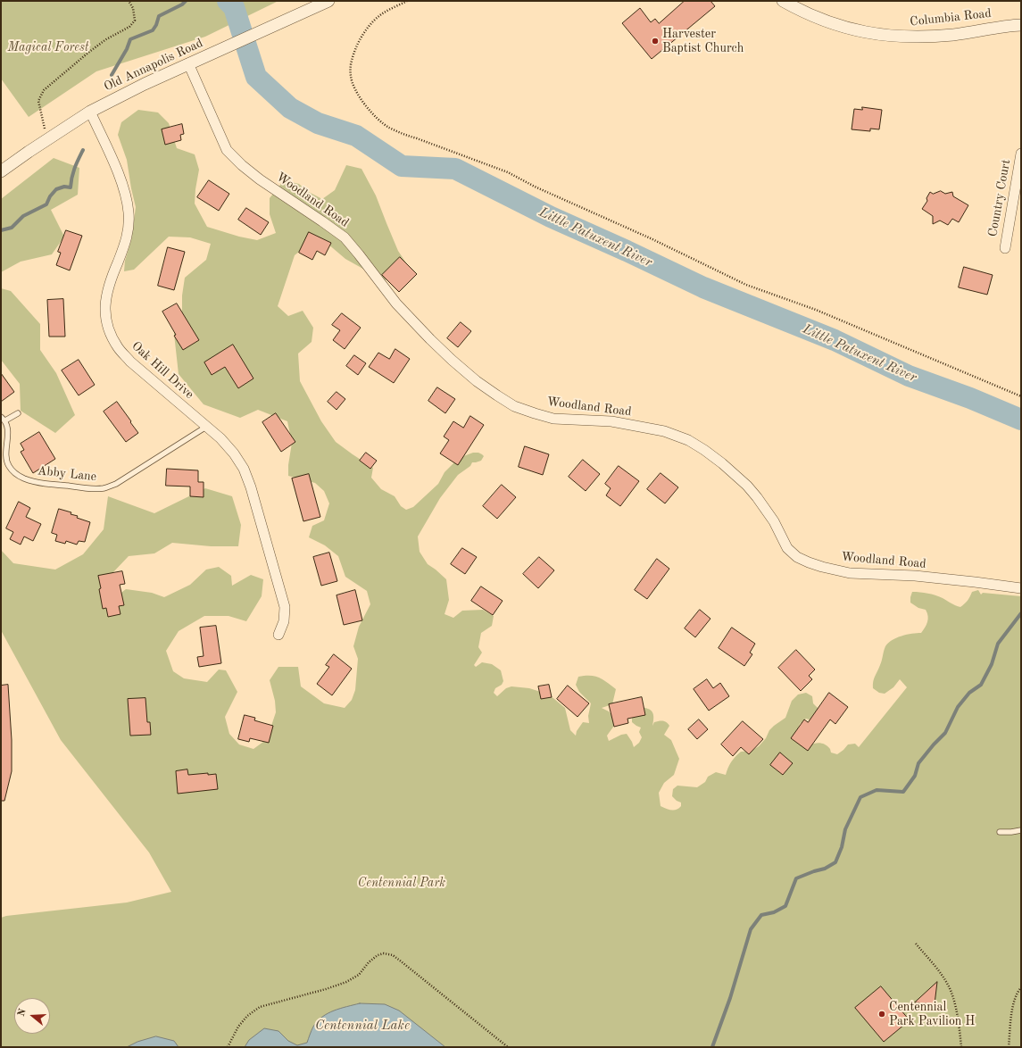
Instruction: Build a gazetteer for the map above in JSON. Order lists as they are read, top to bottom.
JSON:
{
  "streets": {
    "street": [
      "Columbia Road",
      "Old Annapolis Road",
      "Country Court",
      "Woodland Road",
      "Oak Hill Drive"
    ],
    "lane": ["Abby Lane"]
  },
  "crossings": [
    ["Old Annapolis Road", "Woodland Road"],
    ["Old Annapolis Road", "Oak Hill Drive"],
    ["Oak Hill Drive", "Abby Lane"]
  ],
  "water": ["Little Patuxent River", "Centennial Lake"],
  "parks": ["Magical Forest", "Centennial Park"],
  "places": ["Harvester Baptist Church", "Centennial Park Pavilion H"],
  "north": "left"
}
